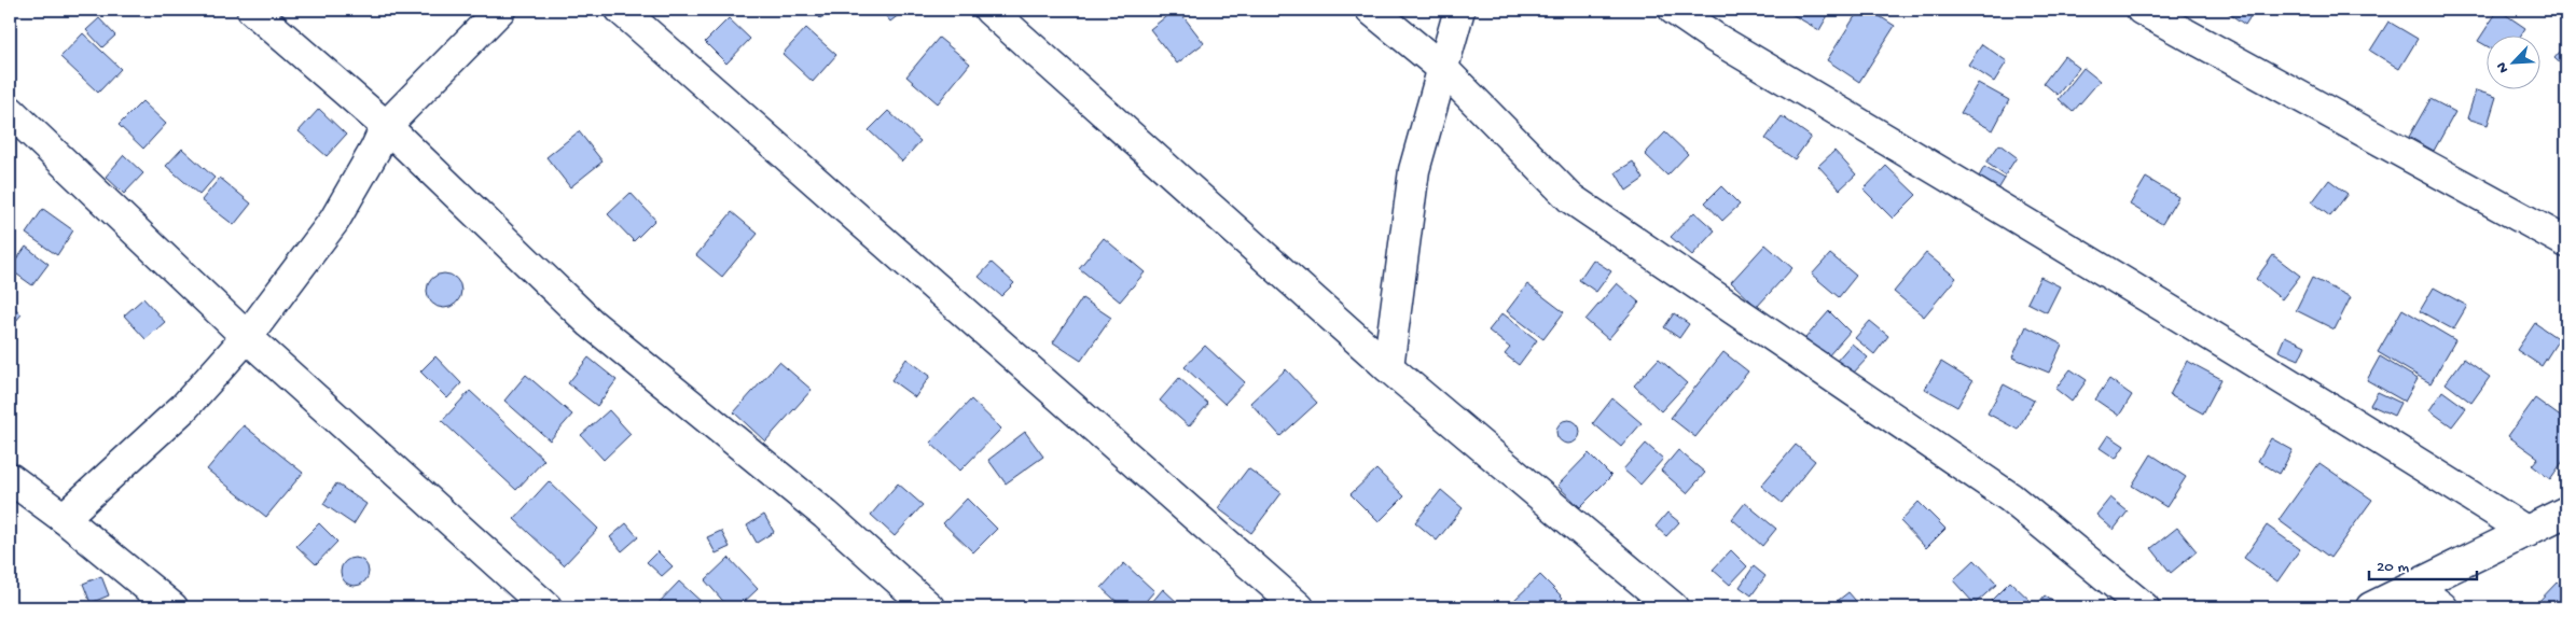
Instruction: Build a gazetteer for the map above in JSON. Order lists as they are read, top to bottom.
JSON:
{
  "scale_bar": "20 m",
  "north": "bottom left"
}
